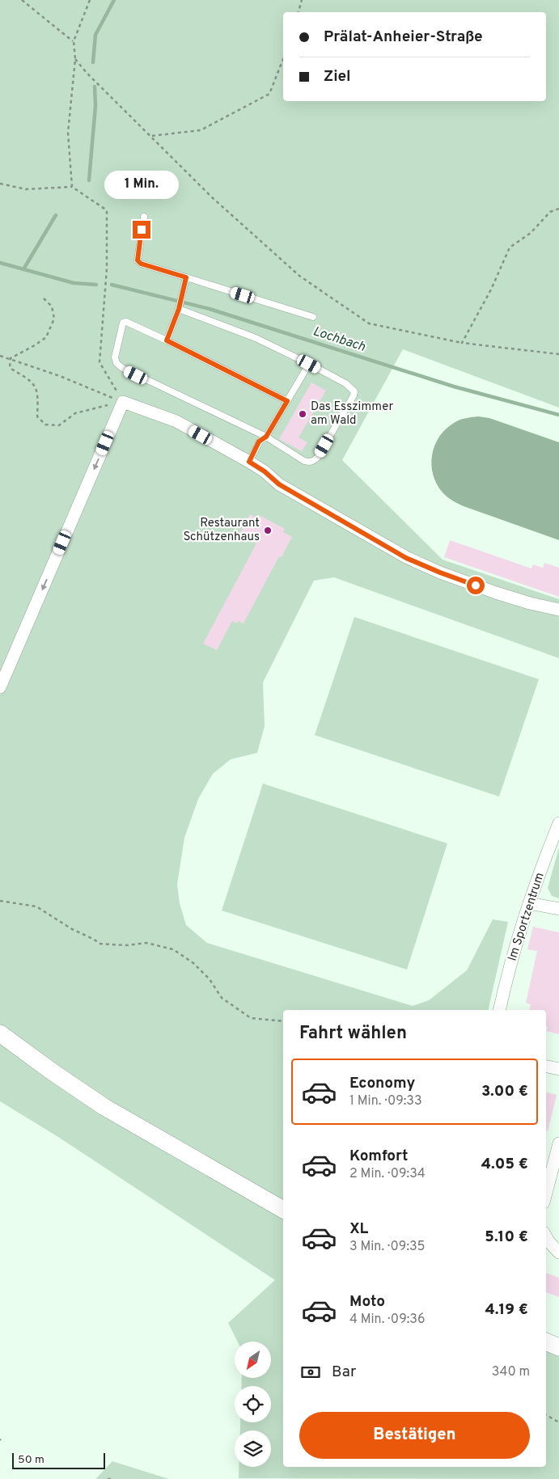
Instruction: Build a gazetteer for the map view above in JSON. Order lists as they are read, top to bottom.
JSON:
{
  "streets": {
    "street": ["Im Sportzentrum"]
  },
  "water": ["Lochbach"],
  "places": ["Das Esszimmer am Wald", "Restaurant Schützenhaus"],
  "scale_bar": "50 m",
  "north": "bottom left",
  "page": {
    "banner": ["Prälat-Anheier-Straße", "Ziel"],
    "bubble": "1 Min.",
    "heading": "Fahrt wählen",
    "list": [
      {
        "name": "Economy",
        "note": "1 Min. · 09:33",
        "value": "3.00 €"
      },
      {
        "name": "Komfort",
        "note": "2 Min. · 09:34",
        "value": "4.05 €"
      },
      {
        "name": "XL",
        "note": "3 Min. · 09:35",
        "value": "5.10 €"
      },
      {
        "name": "Moto",
        "note": "4 Min. · 09:36",
        "value": "4.19 €"
      }
    ],
    "pay": ["Bar", "340 m"],
    "buttons": "Bestätigen",
    "scale": "50 m"
  }
}
